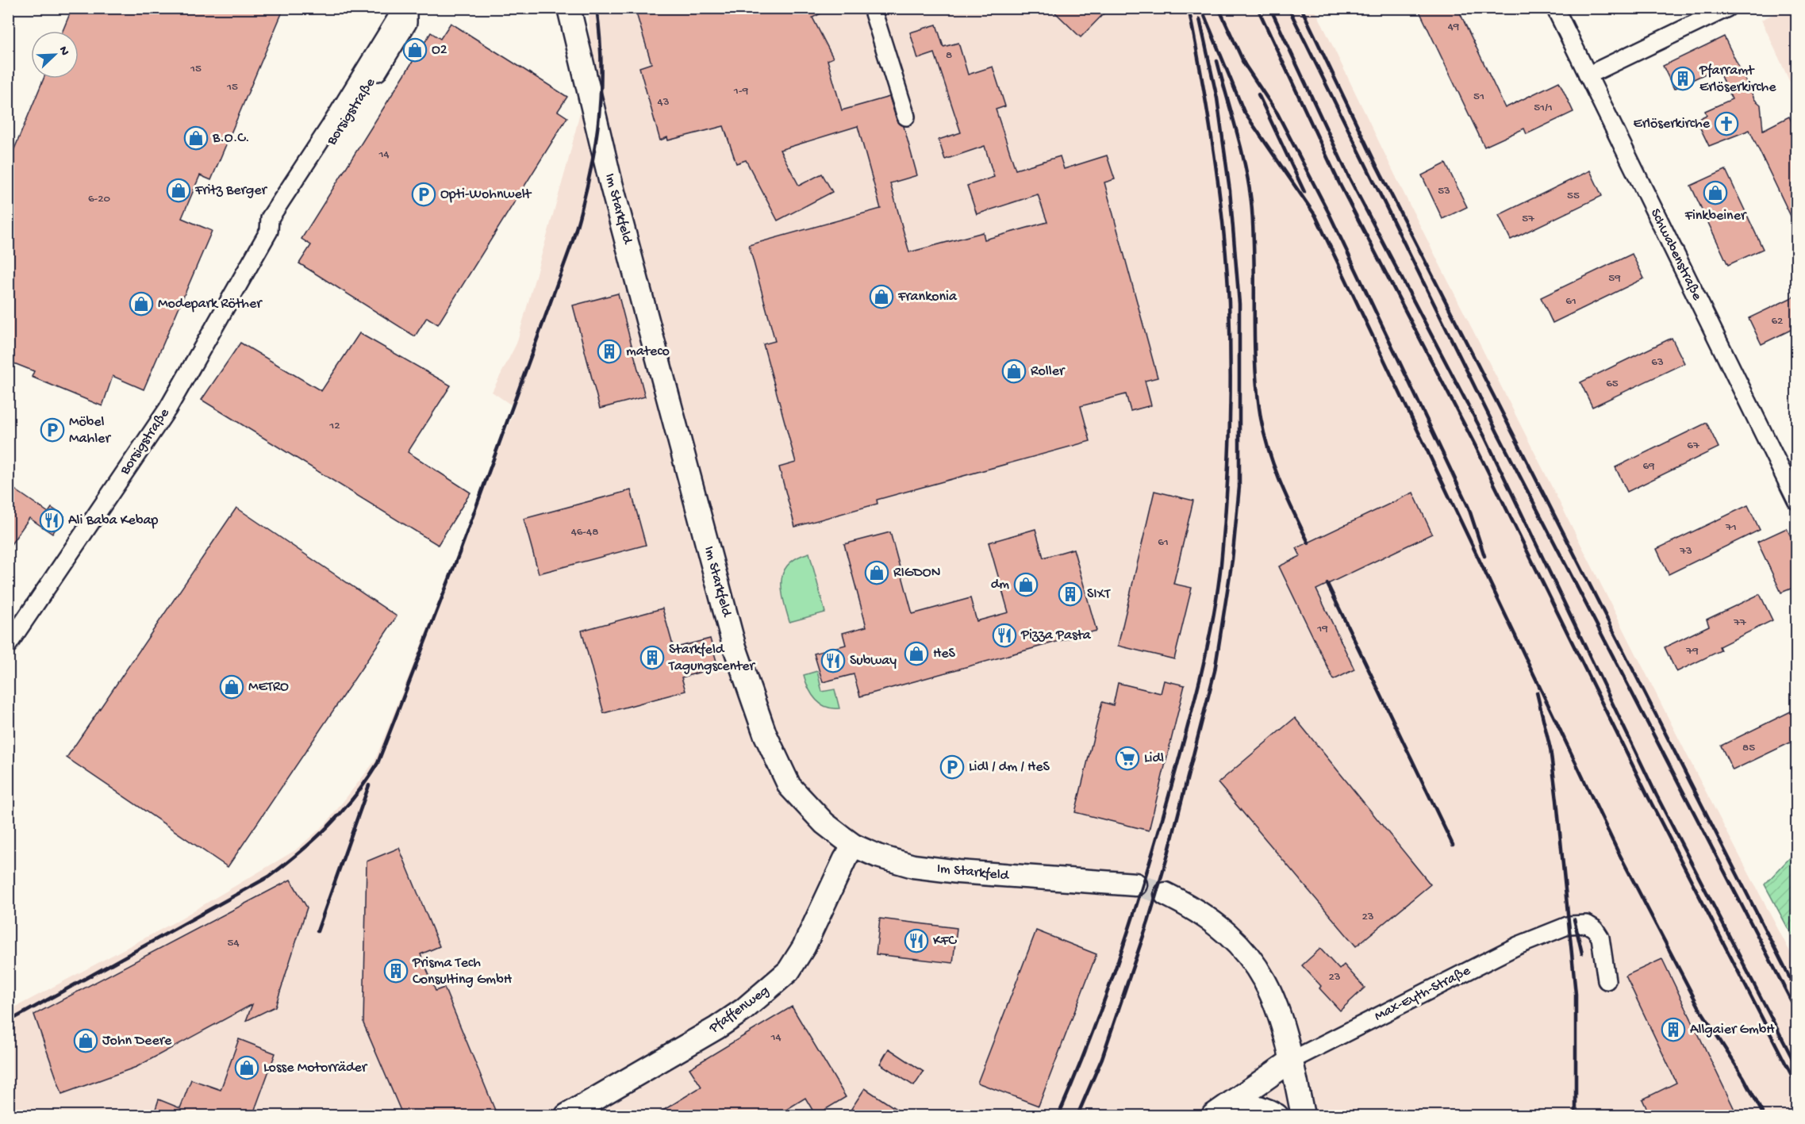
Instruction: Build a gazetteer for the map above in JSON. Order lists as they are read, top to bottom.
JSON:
{
  "streets": {
    "main road": ["Im Starkfeld", "Max-Eyth-Straße", "Pfaffenweg"],
    "street": ["Borsigstraße", "Schwabenstraße"]
  },
  "crossings": [
    ["Im Starkfeld", "Pfaffenweg"]
  ],
  "places": {
    "shop": [
      "O2",
      "B.O.C.",
      "Fritz Berger",
      "Finkbeiner",
      "Frankonia",
      "Modepark Röther",
      "Roller",
      "RIGDON",
      "dm",
      "HeS",
      "METRO",
      "John Deere",
      "Losse Motorräder"
    ],
    "building": [
      "Pfarramt Erlöserkirche",
      "mateco",
      "SIXT",
      "Starkfeld Tagungscenter",
      "Prisma Tech Consulting GmbH",
      "Allgaier GmbH"
    ],
    "church": ["Erlöserkirche"],
    "parking": ["Opti-Wohnwelt", "Möbel Mahler", "Lidl / dm / HeS"],
    "restaurant": [
      "Ali Baba Kebap",
      "Pizza Pasta",
      "Subway",
      "KFC"
    ],
    "supermarket": ["Lidl"]
  },
  "house_numbers": [
    "49",
    "8",
    "15",
    "15",
    "1-9",
    "51",
    "43",
    "51/1",
    "14",
    "53",
    "55",
    "6-20",
    "57",
    "59",
    "61",
    "62",
    "63",
    "65",
    "12",
    "67",
    "69",
    "71",
    "46-48",
    "61",
    "73",
    "77",
    "19",
    "79",
    "85",
    "23",
    "54",
    "23",
    "14"
  ],
  "north": "top right"
}
